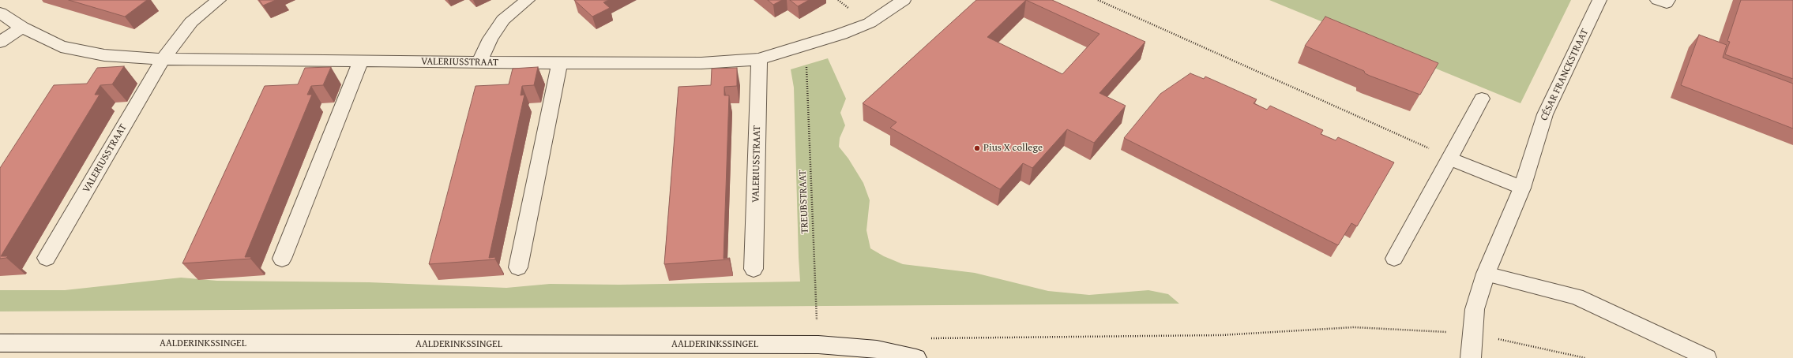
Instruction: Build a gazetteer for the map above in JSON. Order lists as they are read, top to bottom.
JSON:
{
  "streets": {
    "street": ["VALERIUSSTRAAT", "CÉSAR FRANCKSTRAAT", "AALDERINKSSINGEL"],
    "path": ["TREUBSTRAAT"]
  },
  "crossings": [
    ["VALERIUSSTRAAT", "TREUBSTRAAT"],
    ["TREUBSTRAAT", "AALDERINKSSINGEL"]
  ],
  "places": ["Pius X college"]
}
